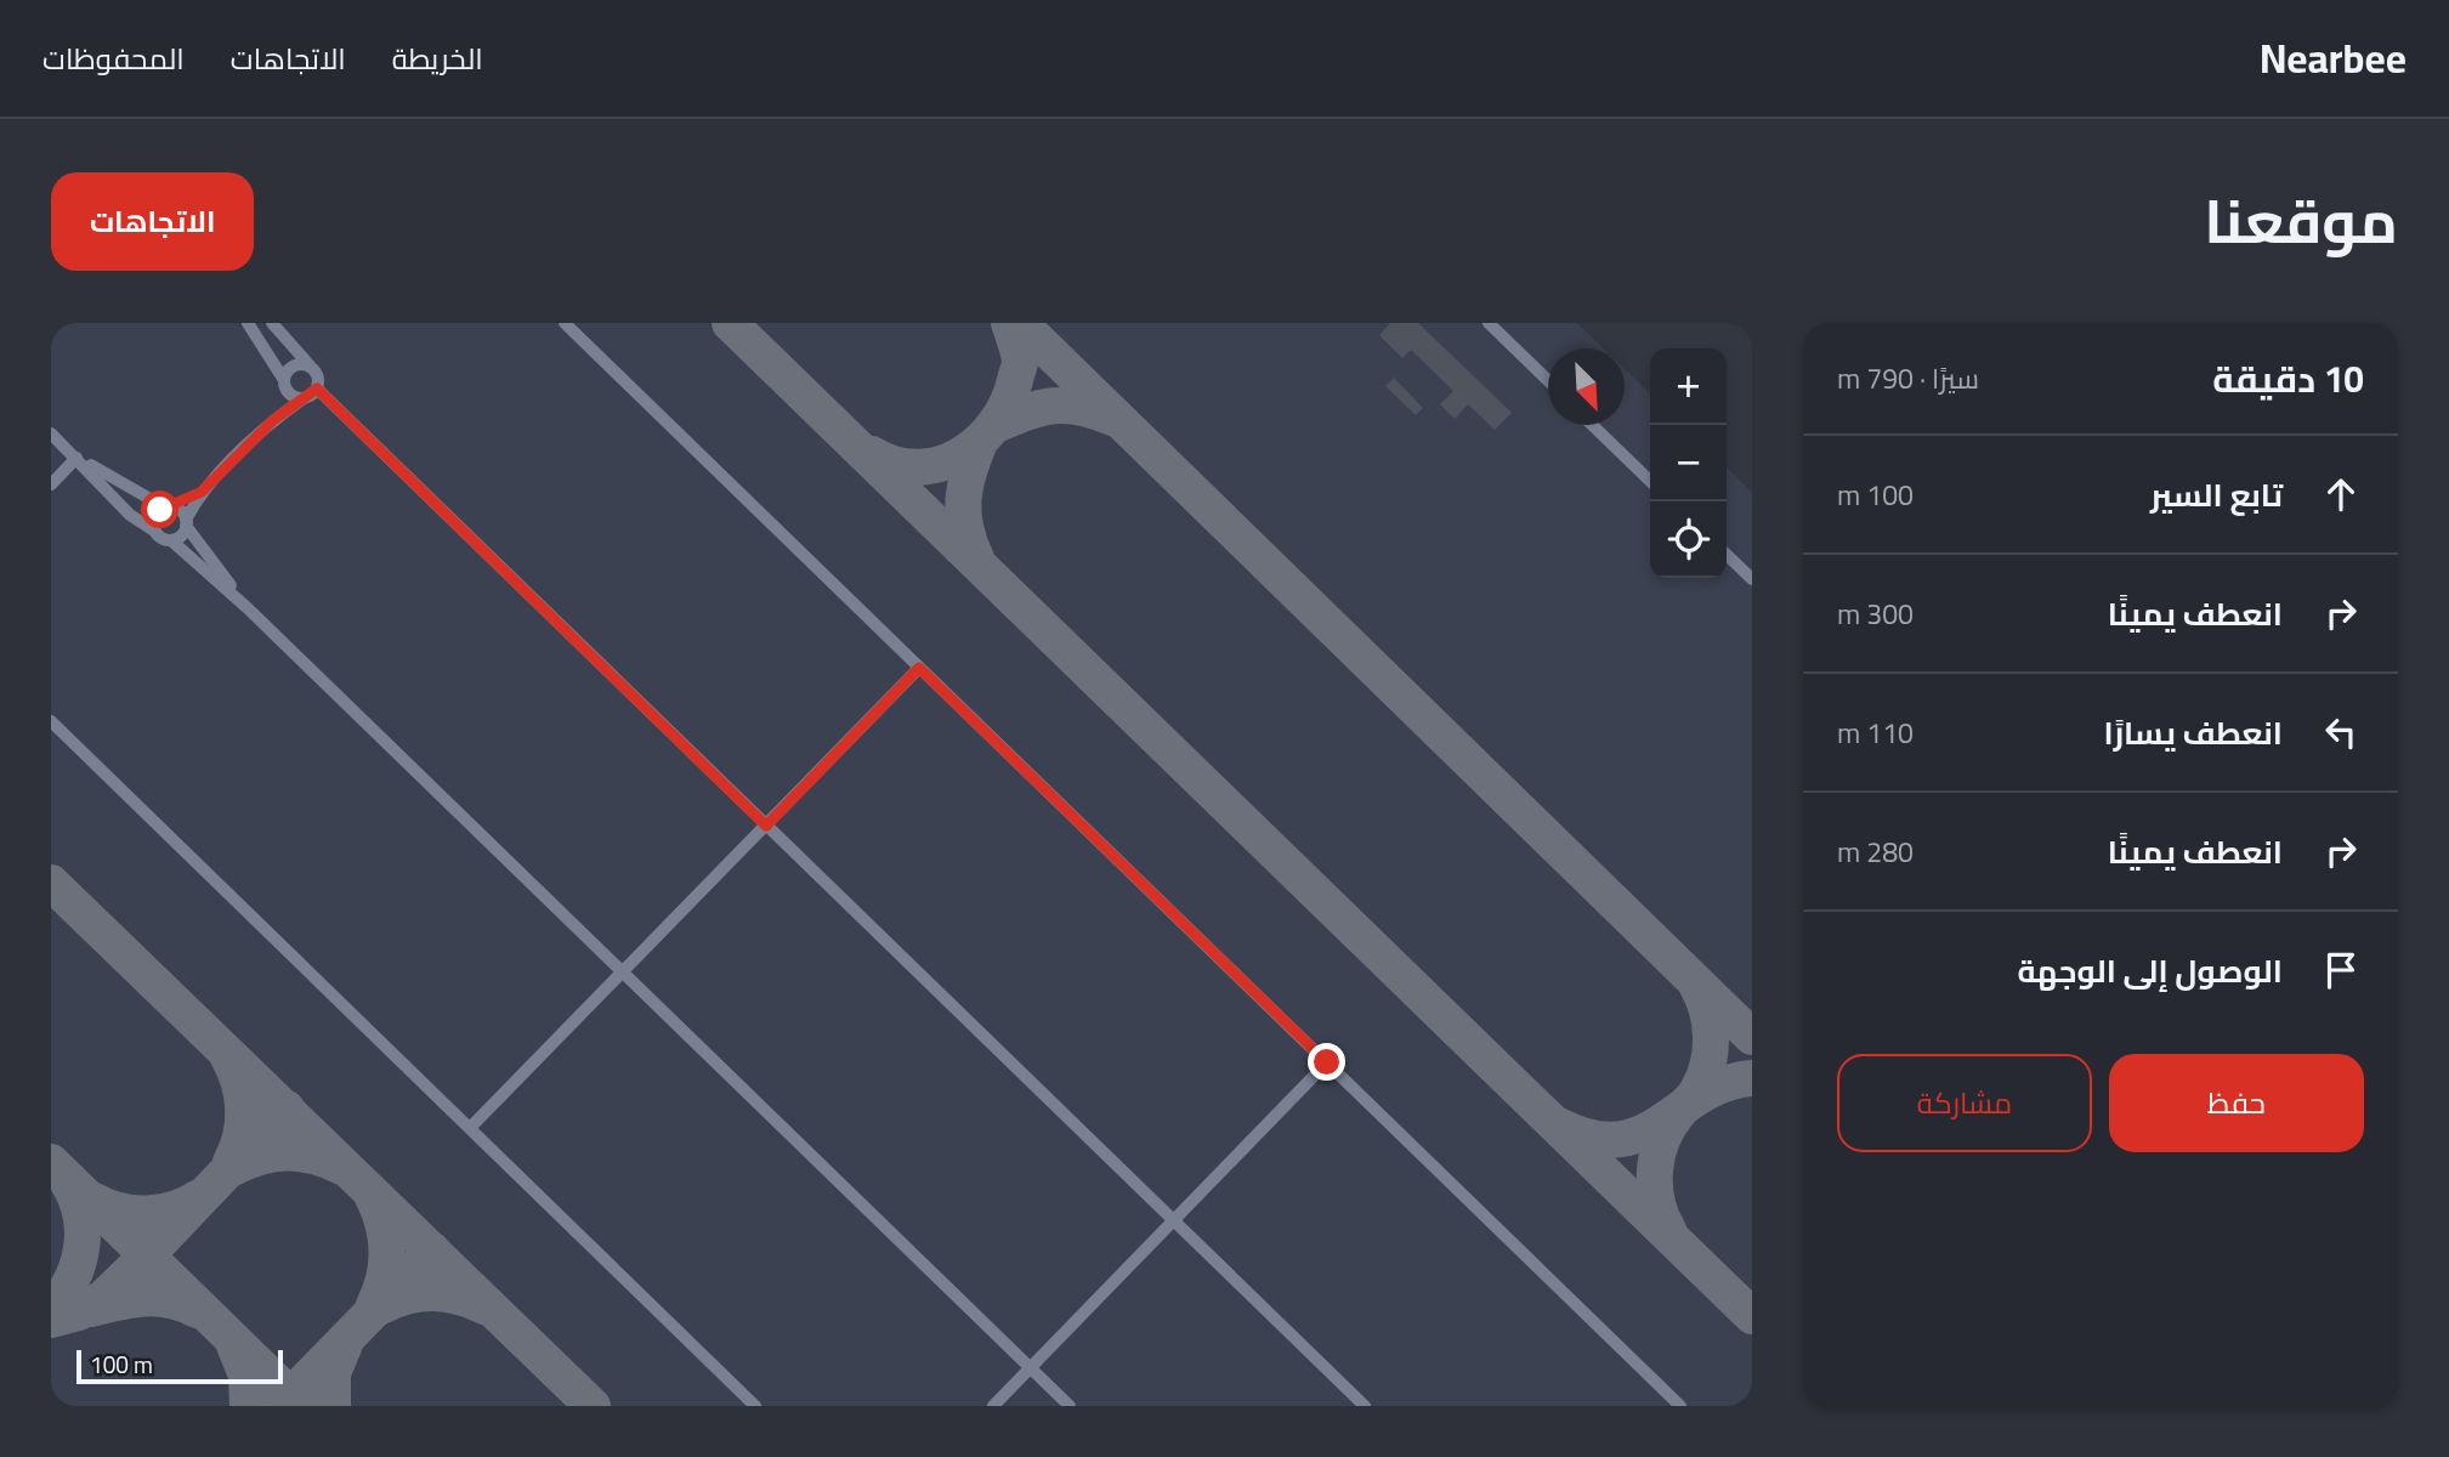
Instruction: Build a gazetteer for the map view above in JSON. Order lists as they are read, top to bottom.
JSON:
{
  "scale_bar": "100 m",
  "north": "bottom right",
  "page": {
    "header": "Nearbee",
    "nav": ["الخريطة", "الاتجاهات", "المحفوظات"],
    "title": "موقعنا",
    "buttons": [
      "الاتجاهات",
      ["حفظ", "مشاركة"]
    ],
    "heading": ["10 دقيقة", "سيرًا · 790 m"],
    "map_buttons": ["+", "−"],
    "list": [
      ["تابع السير", "100 m"],
      ["انعطف يمينًا", "300 m"],
      ["انعطف يسارًا", "110 m"],
      ["انعطف يمينًا", "280 m"],
      "الوصول إلى الوجهة"
    ],
    "scale": "100 m"
  }
}
